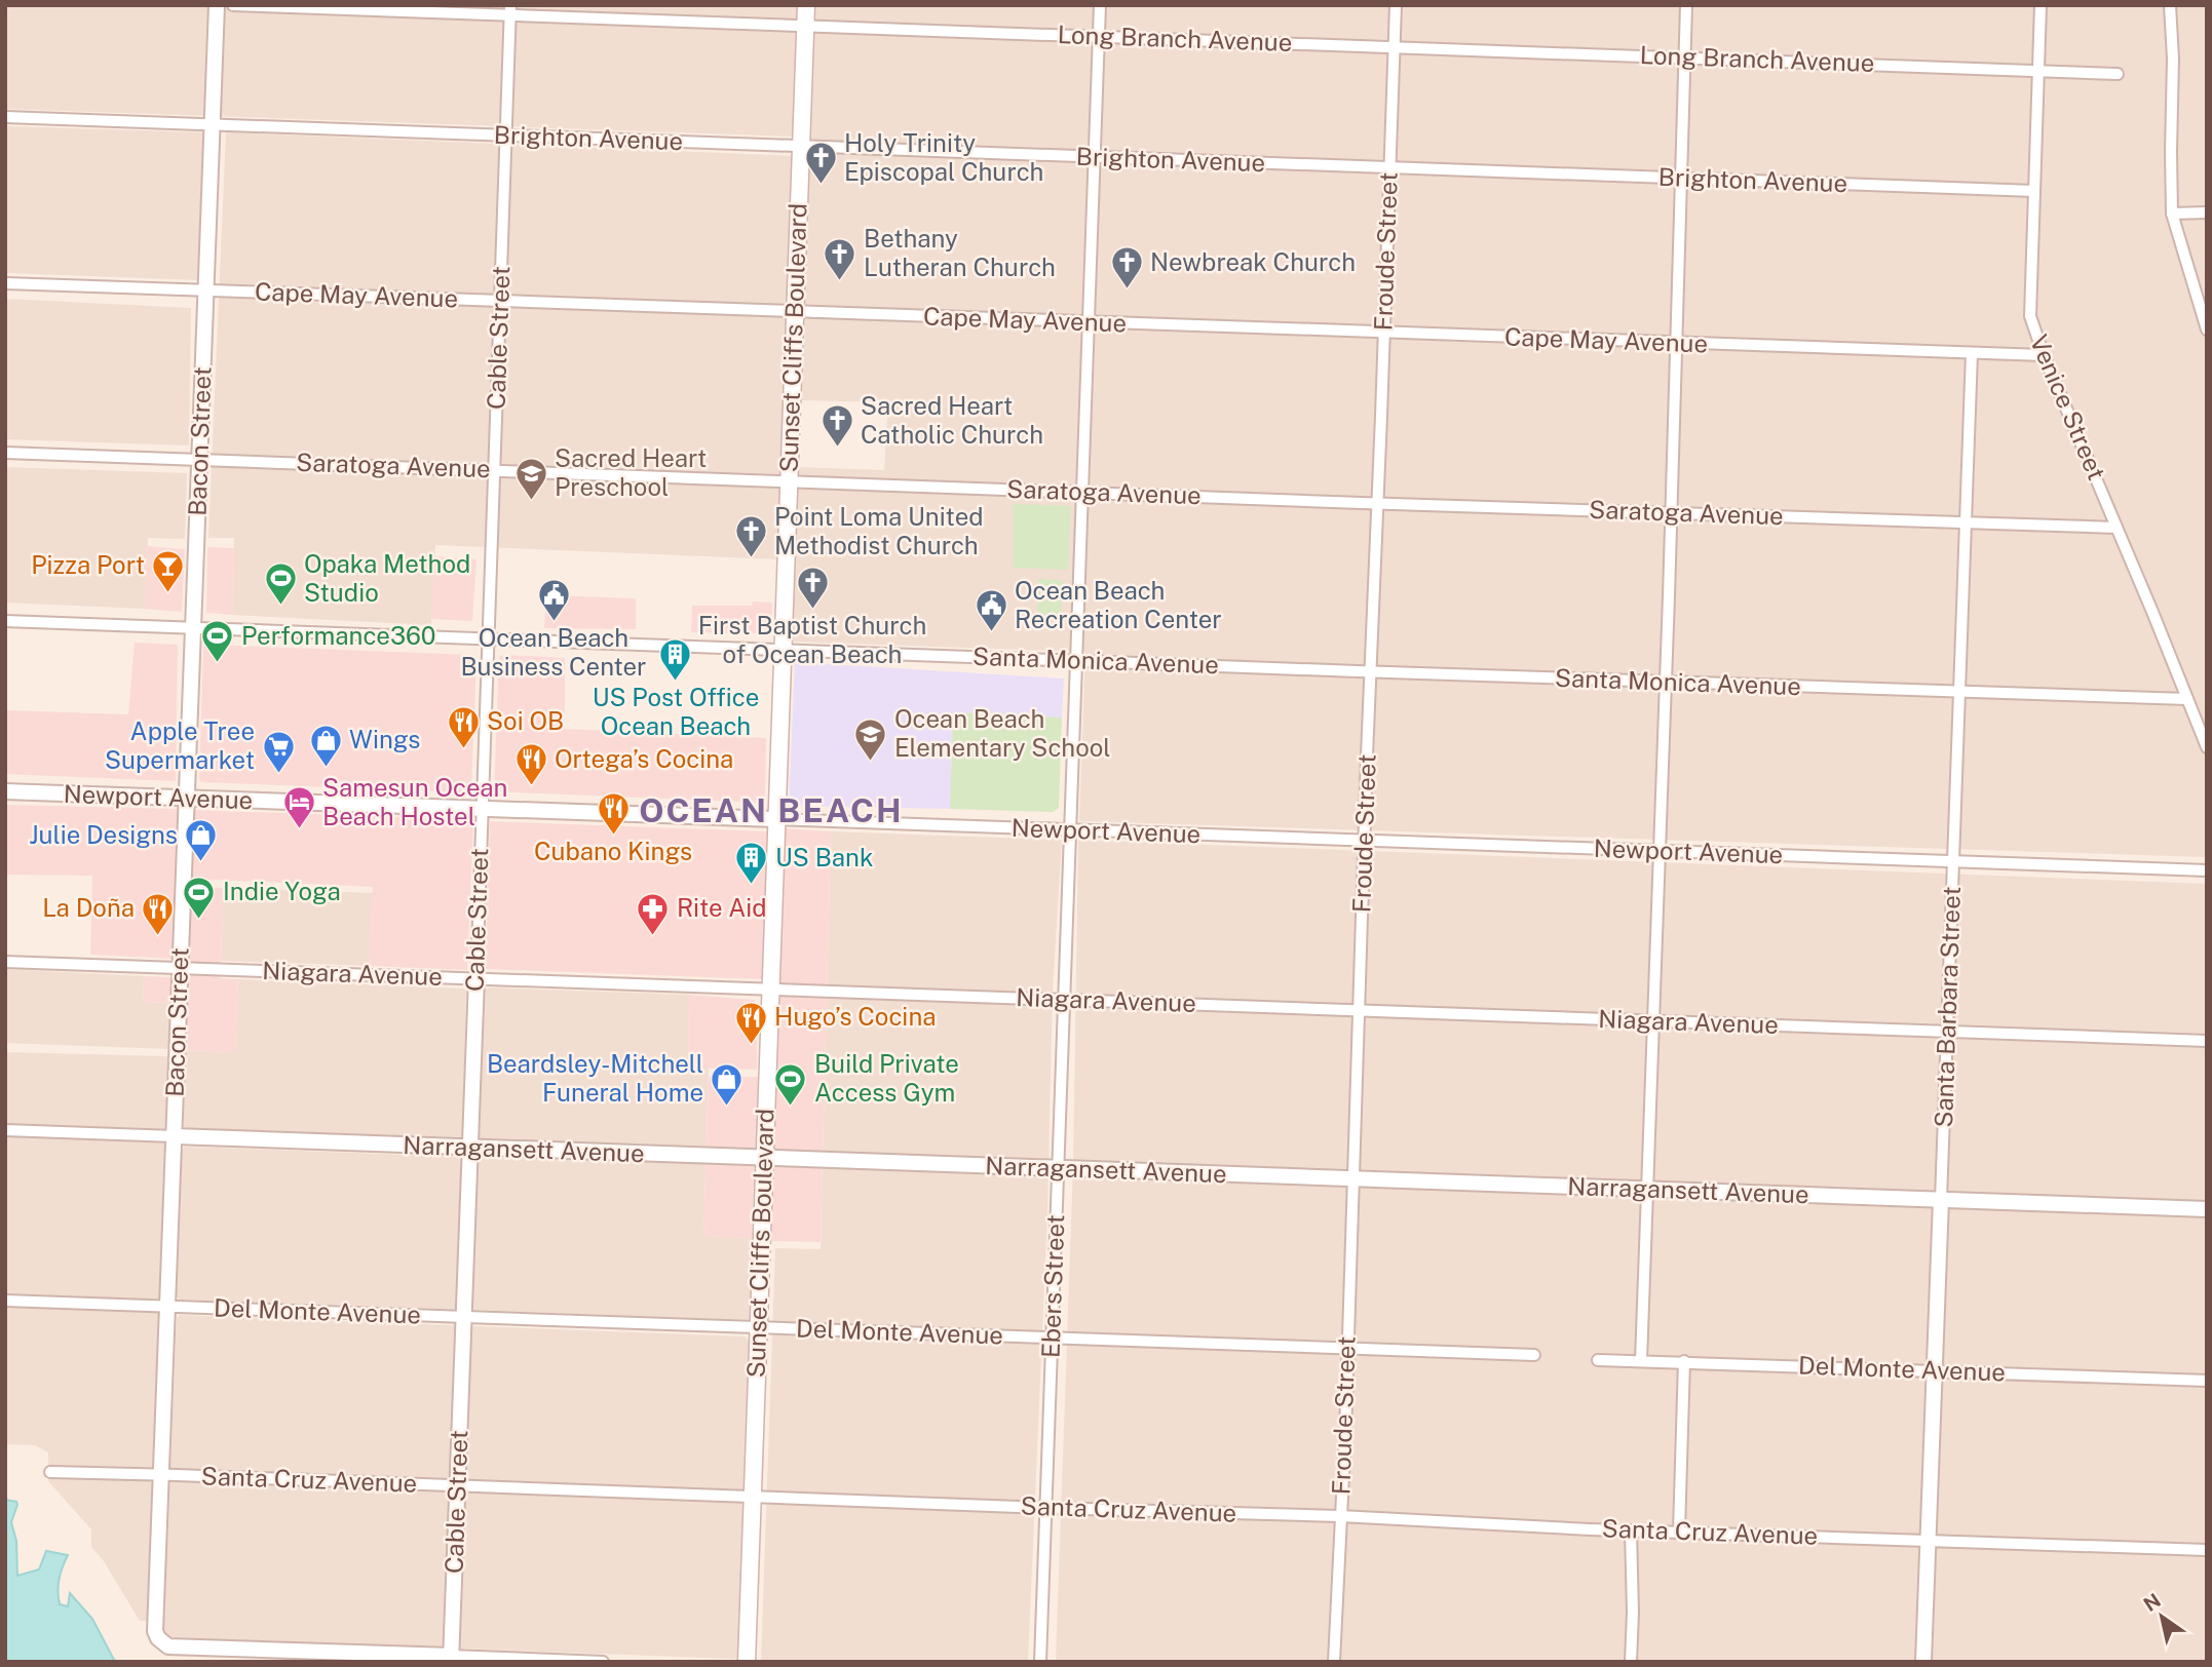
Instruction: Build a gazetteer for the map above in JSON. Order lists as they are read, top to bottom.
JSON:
{
  "streets": {
    "main road": ["Sunset Cliffs Boulevard"],
    "street": [
      "Long Branch Avenue",
      "Brighton Avenue",
      "Froude Street",
      "Cape May Avenue",
      "Cable Street",
      "Venice Street",
      "Bacon Street",
      "Saratoga Avenue",
      "Santa Monica Avenue",
      "Newport Avenue",
      "Niagara Avenue",
      "Santa Barbara Street",
      "Narragansett Avenue",
      "Ebers Street",
      "Del Monte Avenue",
      "Santa Cruz Avenue"
    ]
  },
  "crossings": [
    ["Long Branch Avenue", "Froude Street"],
    ["Long Branch Avenue", "Cable Street"],
    ["Long Branch Avenue", "Sunset Cliffs Boulevard"],
    ["Long Branch Avenue", "Venice Street"],
    ["Long Branch Avenue", "Ebers Street"],
    ["Brighton Avenue", "Froude Street"],
    ["Brighton Avenue", "Cable Street"],
    ["Brighton Avenue", "Sunset Cliffs Boulevard"],
    ["Brighton Avenue", "Venice Street"],
    ["Brighton Avenue", "Bacon Street"],
    ["Brighton Avenue", "Ebers Street"],
    ["Froude Street", "Cape May Avenue"],
    ["Froude Street", "Saratoga Avenue"],
    ["Froude Street", "Santa Monica Avenue"],
    ["Froude Street", "Newport Avenue"],
    ["Froude Street", "Niagara Avenue"],
    ["Froude Street", "Narragansett Avenue"],
    ["Froude Street", "Del Monte Avenue"],
    ["Froude Street", "Santa Cruz Avenue"],
    ["Cape May Avenue", "Cable Street"],
    ["Cape May Avenue", "Sunset Cliffs Boulevard"],
    ["Cape May Avenue", "Venice Street"],
    ["Cape May Avenue", "Bacon Street"],
    ["Cape May Avenue", "Santa Barbara Street"],
    ["Cape May Avenue", "Ebers Street"],
    ["Cable Street", "Saratoga Avenue"],
    ["Cable Street", "Santa Monica Avenue"],
    ["Cable Street", "Newport Avenue"],
    ["Cable Street", "Niagara Avenue"],
    ["Cable Street", "Narragansett Avenue"],
    ["Cable Street", "Del Monte Avenue"],
    ["Cable Street", "Santa Cruz Avenue"],
    ["Sunset Cliffs Boulevard", "Saratoga Avenue"],
    ["Sunset Cliffs Boulevard", "Santa Monica Avenue"],
    ["Sunset Cliffs Boulevard", "Newport Avenue"],
    ["Sunset Cliffs Boulevard", "Niagara Avenue"],
    ["Sunset Cliffs Boulevard", "Narragansett Avenue"],
    ["Sunset Cliffs Boulevard", "Del Monte Avenue"],
    ["Sunset Cliffs Boulevard", "Santa Cruz Avenue"],
    ["Venice Street", "Saratoga Avenue"],
    ["Venice Street", "Santa Monica Avenue"],
    ["Bacon Street", "Saratoga Avenue"],
    ["Bacon Street", "Santa Monica Avenue"],
    ["Bacon Street", "Newport Avenue"],
    ["Bacon Street", "Niagara Avenue"],
    ["Bacon Street", "Narragansett Avenue"],
    ["Bacon Street", "Del Monte Avenue"],
    ["Bacon Street", "Santa Cruz Avenue"],
    ["Saratoga Avenue", "Santa Barbara Street"],
    ["Saratoga Avenue", "Ebers Street"],
    ["Santa Monica Avenue", "Santa Barbara Street"],
    ["Santa Monica Avenue", "Ebers Street"],
    ["Newport Avenue", "Santa Barbara Street"],
    ["Newport Avenue", "Ebers Street"],
    ["Niagara Avenue", "Santa Barbara Street"],
    ["Niagara Avenue", "Ebers Street"],
    ["Santa Barbara Street", "Narragansett Avenue"],
    ["Santa Barbara Street", "Del Monte Avenue"],
    ["Santa Barbara Street", "Santa Cruz Avenue"],
    ["Narragansett Avenue", "Ebers Street"],
    ["Ebers Street", "Del Monte Avenue"],
    ["Ebers Street", "Santa Cruz Avenue"]
  ],
  "districts": ["OCEAN BEACH"],
  "places": {
    "church": [
      "Holy Trinity Episcopal Church",
      "Bethany Lutheran Church",
      "Newbreak Church",
      "Sacred Heart Catholic Church",
      "Point Loma United Methodist Church",
      "First Baptist Church of Ocean Beach"
    ],
    "school or university": ["Sacred Heart Preschool", "Ocean Beach Elementary School"],
    "bar": ["Pizza Port"],
    "sports": [
      "Opaka Method Studio",
      "Performance360",
      "Indie Yoga",
      "Build Private Access Gym"
    ],
    "public building": ["Ocean Beach Business Center", "Ocean Beach Recreation Center"],
    "building": ["US Post Office Ocean Beach", "US Bank"],
    "restaurant": [
      "Soi OB",
      "Ortega’s Cocina",
      "Cubano Kings",
      "La Doña",
      "Hugo’s Cocina"
    ],
    "shop": ["Wings", "Julie Designs", "Beardsley-Mitchell Funeral Home"],
    "supermarket": ["Apple Tree Supermarket"],
    "hotel": ["Samesun Ocean Beach Hostel"],
    "pharmacy": ["Rite Aid"]
  },
  "north": "top left"
}
